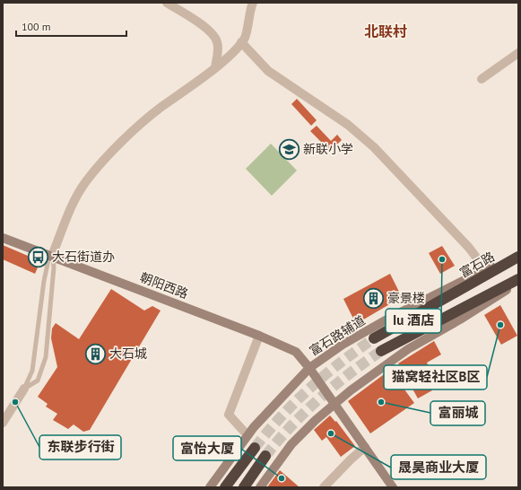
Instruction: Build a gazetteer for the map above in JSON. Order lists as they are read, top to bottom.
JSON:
{
  "streets": {
    "highway": ["富石路"],
    "main road": ["朝阳西路", "富石路辅道"]
  },
  "crossings": [
    ["富石路", "富石路辅道"],
    ["朝阳西路", "富石路辅道"]
  ],
  "districts": ["北联村"],
  "places": {
    "school or university": ["新联小学"],
    "bus stop": ["大石街道办"],
    "other": [
      "Iu 酒店",
      "猫窝轻社区B区",
      "东联步行街",
      "富丽城",
      "晟昊商业大厦",
      "富怡大厦"
    ],
    "building": ["豪景楼", "大石城"]
  },
  "scale_bar": "100 m"
}
